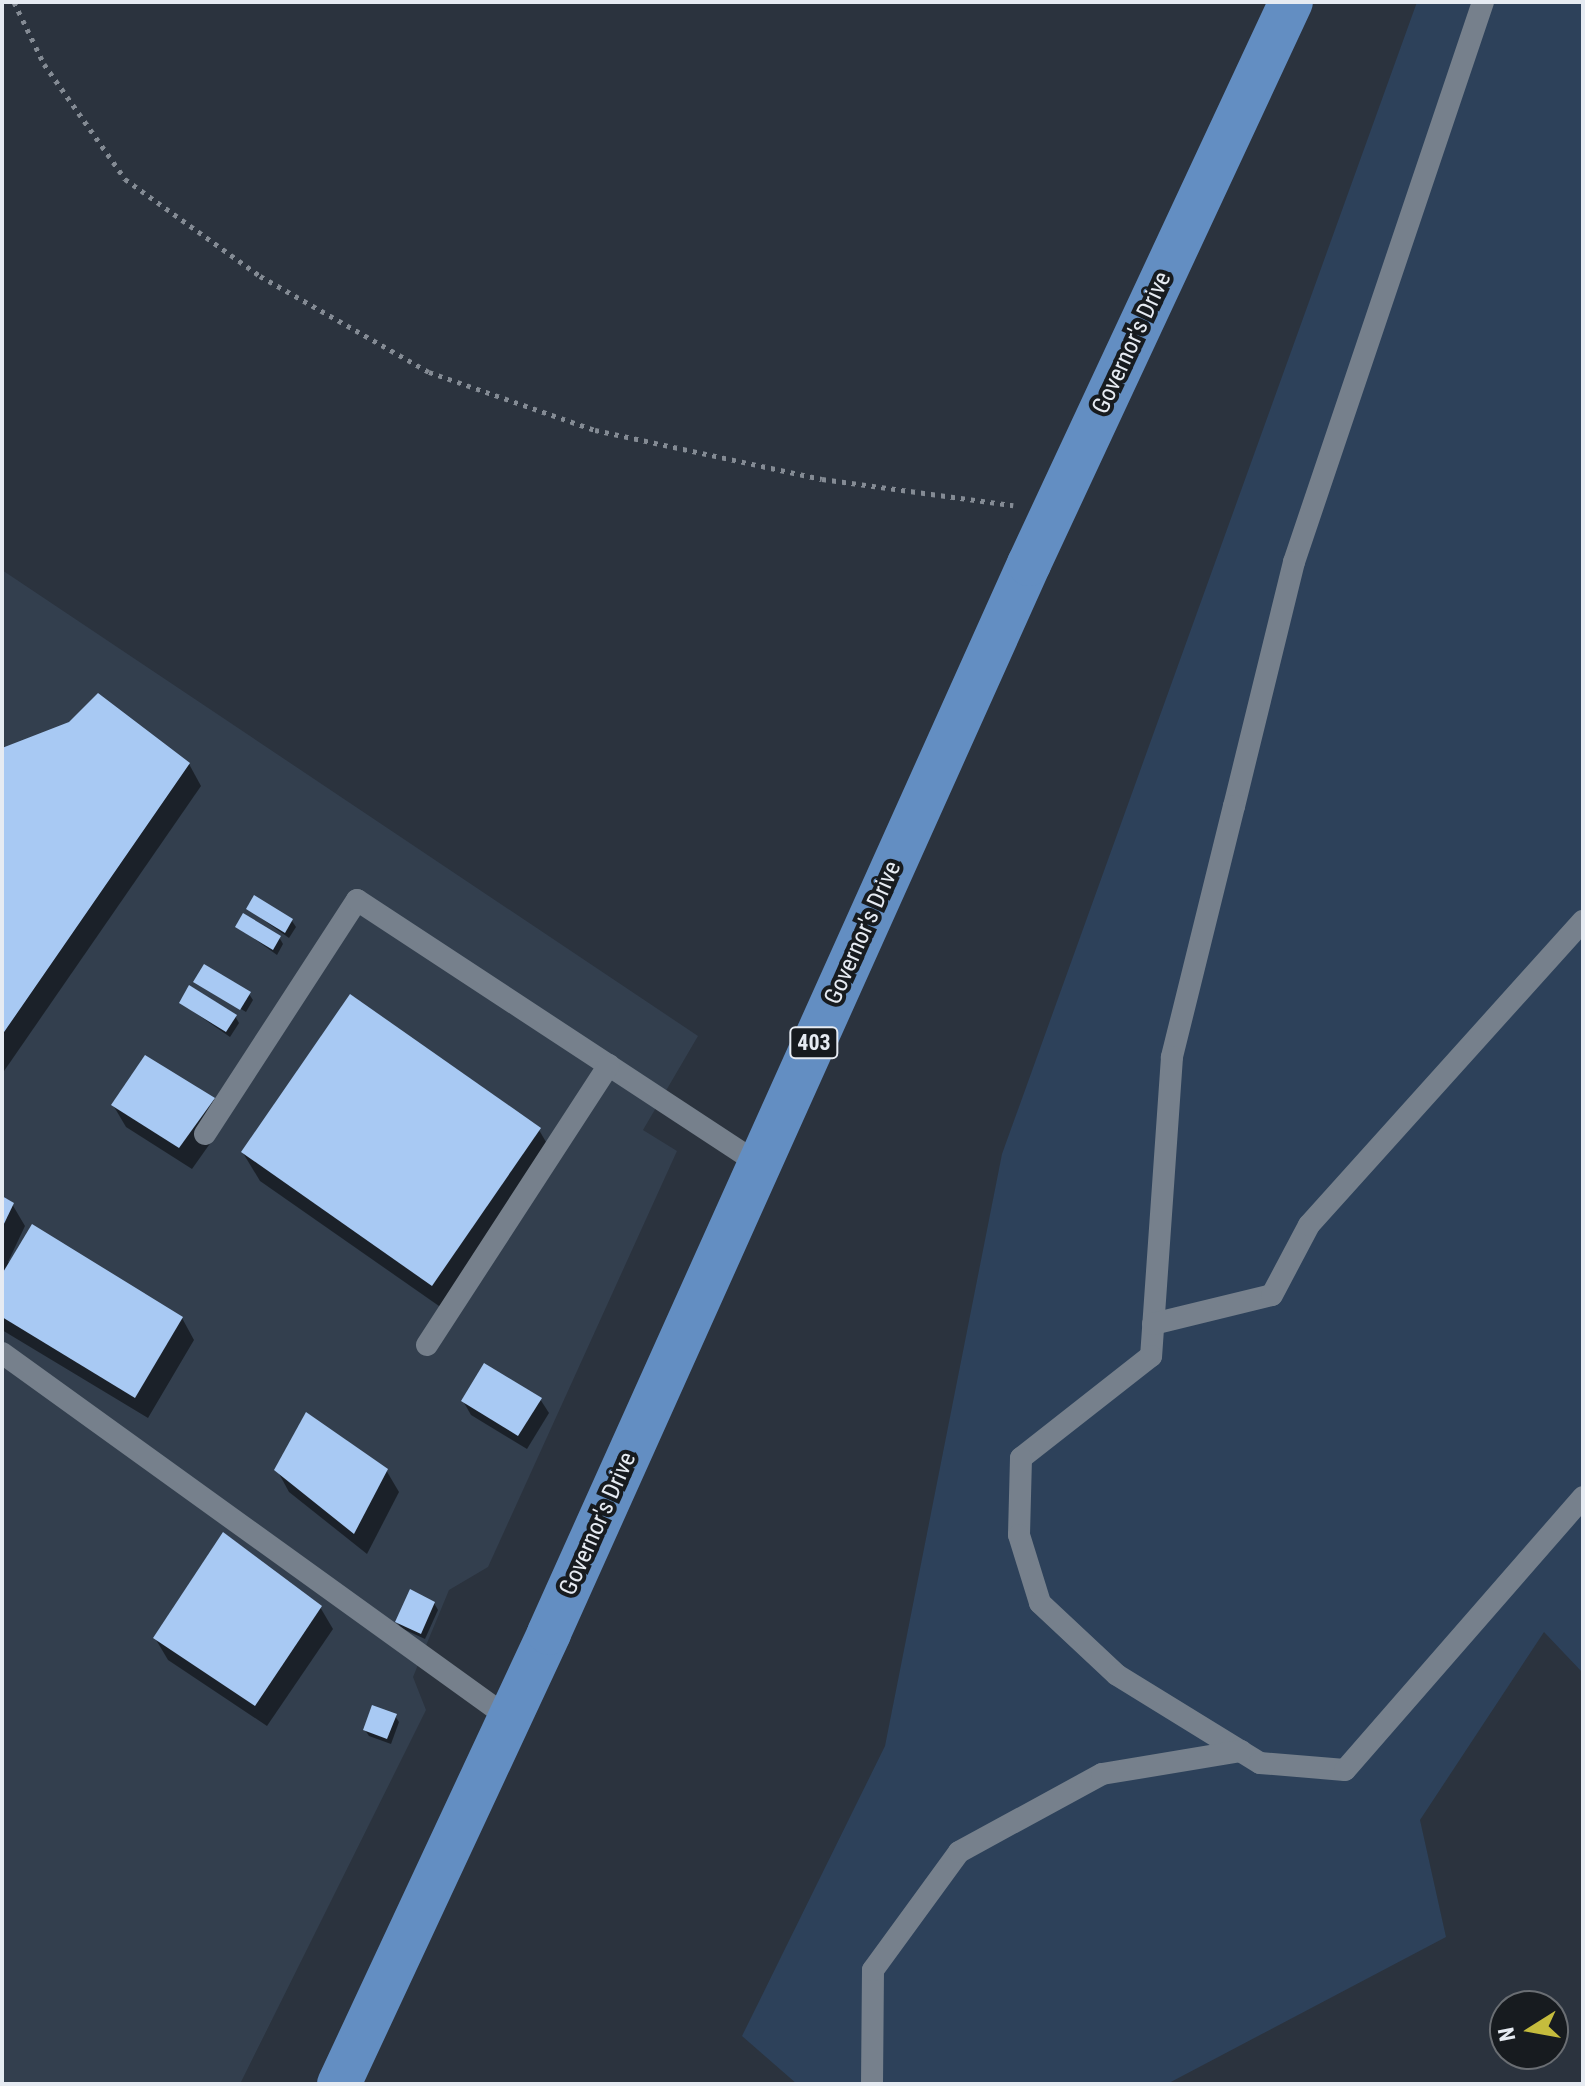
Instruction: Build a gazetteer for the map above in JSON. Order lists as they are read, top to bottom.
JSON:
{
  "streets": {
    "main road": ["Governor's Drive", "403"]
  },
  "north": "left"
}
